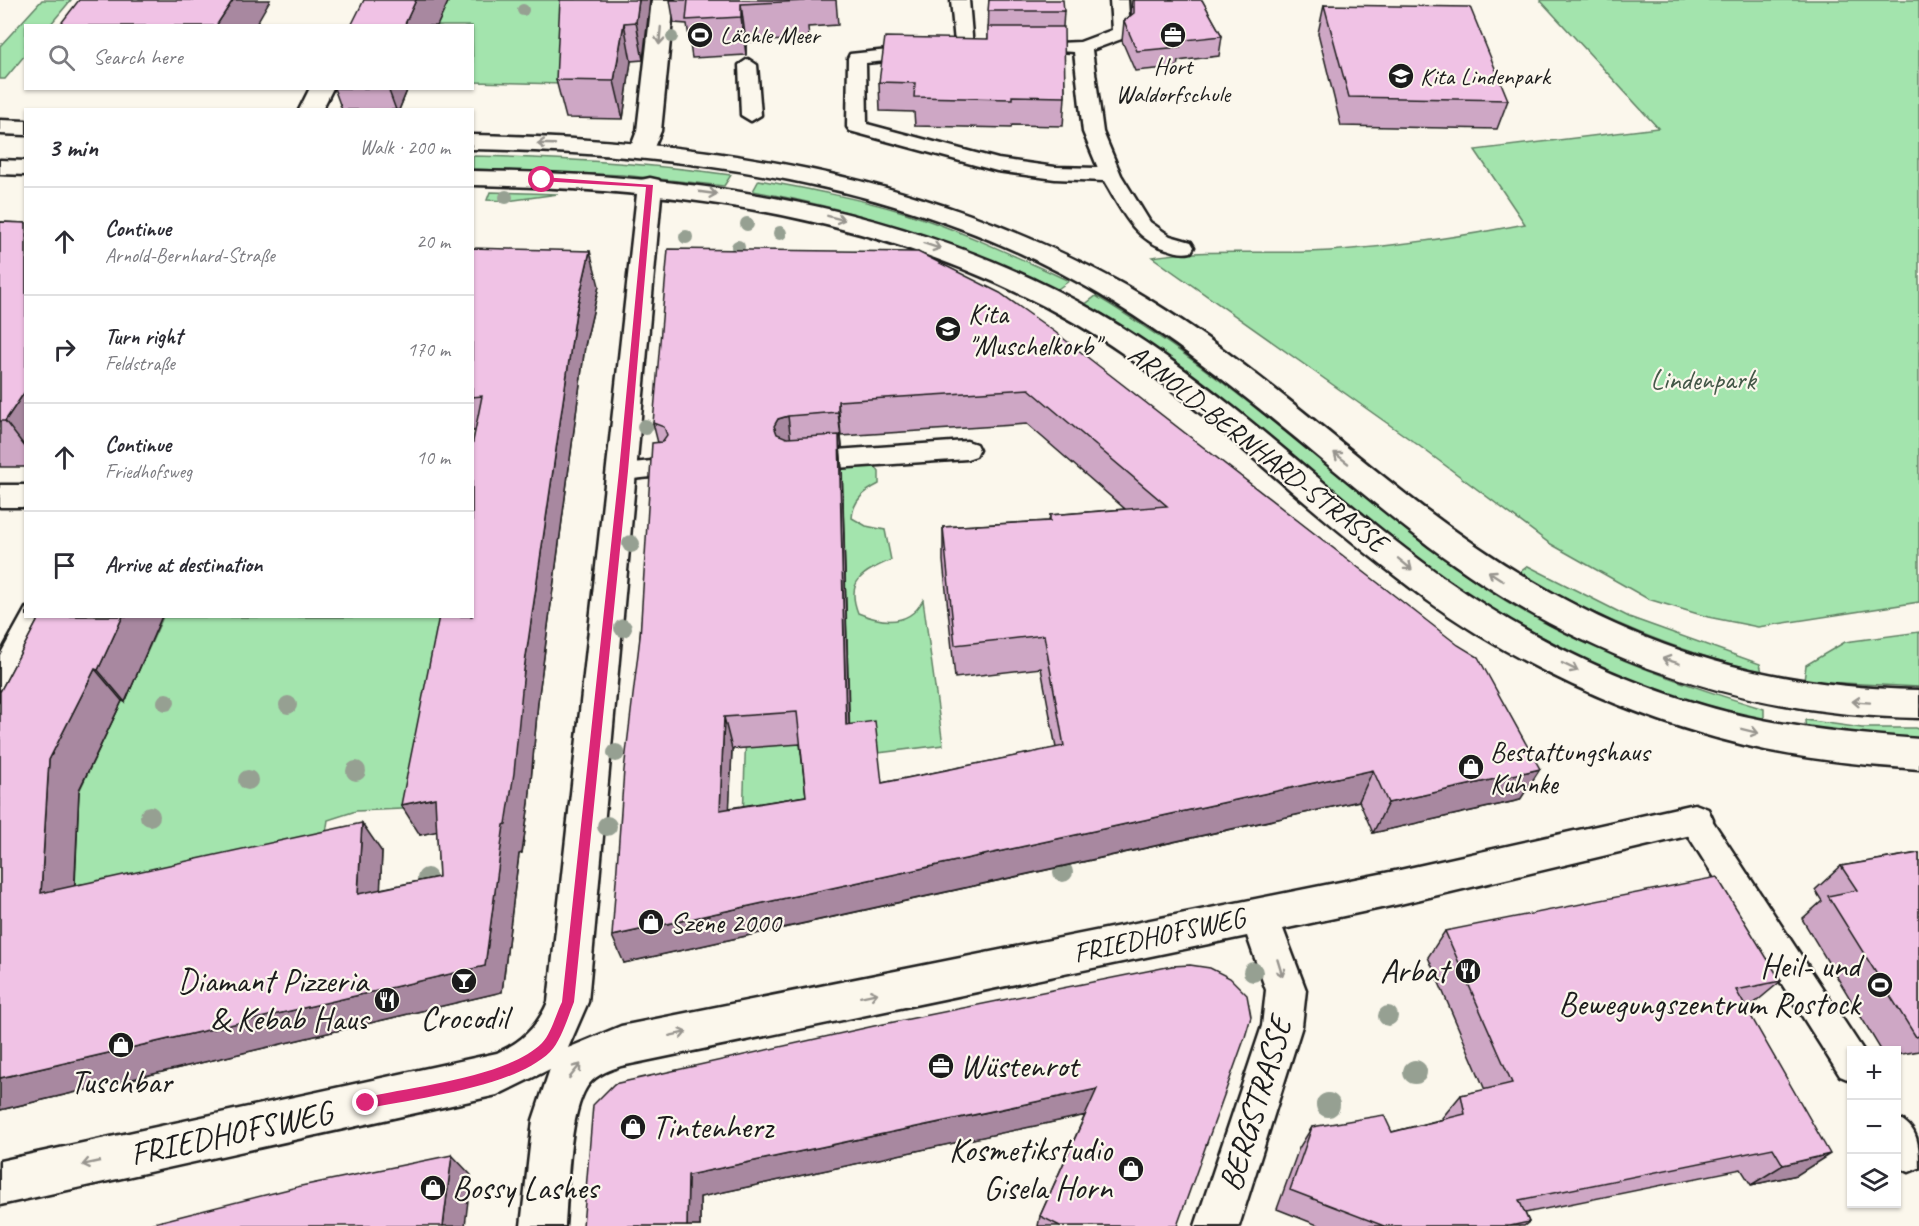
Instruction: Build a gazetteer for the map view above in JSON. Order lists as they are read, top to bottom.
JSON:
{
  "streets": {
    "main road": ["ARNOLD-BERNHARD-STRASSE", "FRIEDHOFSWEG", "BERGSTRASSE"]
  },
  "crossings": [
    ["ARNOLD-BERNHARD-STRASSE", "FRIEDHOFSWEG"],
    ["FRIEDHOFSWEG", "BERGSTRASSE"]
  ],
  "one_way": ["BERGSTRASSE"],
  "parks": ["Lindenpark"],
  "places": {
    "sports": ["Lächle Meer", "Heil- und Bewegungszentrum Rostock"],
    "office": ["Hort Waldorfschule", "Wüstenrot"],
    "school or university": ["Kita Lindenpark", "Kita \"Muschelkorb\""],
    "shop": [
      "Bestattungshaus Kuhnke",
      "Szene 2000",
      "Tuschbar",
      "Tintenherz",
      "Kosmetikstudio Gisela Horn",
      "Bossy Lashes"
    ],
    "restaurant": ["Arbat", "Diamant Pizzeria & Kebab Haus"],
    "bar": ["Crocodil"]
  },
  "page": {
    "search": "Search here",
    "heading": ["3 min", "Walk · 200 m"],
    "list": [
      ["Continue", "Arnold-Bernhard-Straße", "20 m"],
      ["Turn right", "Feldstraße", "170 m"],
      ["Continue", "Friedhofsweg", "10 m"],
      "Arrive at destination"
    ],
    "map_buttons": ["+", "−"]
  }
}
